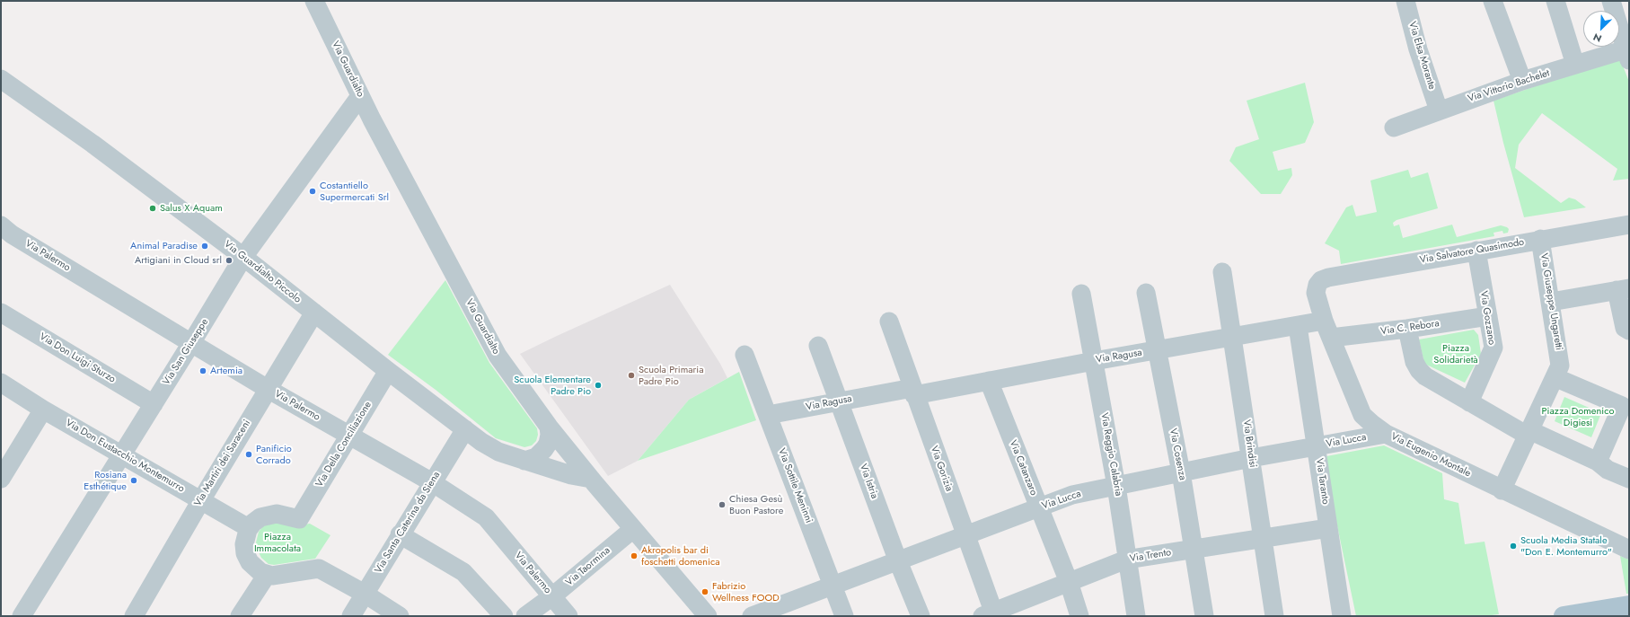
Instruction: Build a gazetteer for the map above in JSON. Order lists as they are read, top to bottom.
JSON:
{
  "streets": {
    "street": [
      "Via Elsa Morante",
      "Via Guardialto",
      "Via Vittorio Bachelet",
      "Via Salvatore Quasimodo",
      "Via Palermo",
      "Via Guardialto Piccolo",
      "Via Giuseppe Ungaretti",
      "Via Gozzano",
      "Via C. Rebora",
      "Via San Giuseppe",
      "Via Ragusa",
      "Via Don Luigi Sturzo",
      "Via Lucca",
      "Via Brindisi",
      "Via Della Conciliazione",
      "Via Reggio Calabria",
      "Via Cosenza",
      "Via Eugenio Montale",
      "Via Don Eustacchio Montemurro",
      "Via Martiri dei Saraceni",
      "Via Catanzaro",
      "Via Gorizia",
      "Via Istria",
      "Via Taranto",
      "Via Sottile Meninni",
      "Via Santa Caterina da Siena",
      "Via Trento",
      "Via Taormina"
    ]
  },
  "crossings": [
    ["Via Elsa Morante", "Via Vittorio Bachelet"],
    ["Via Guardialto", "Via Guardialto Piccolo"],
    ["Via Guardialto", "Via San Giuseppe"],
    ["Via Guardialto", "Via Taormina"],
    ["Via Salvatore Quasimodo", "Via Giuseppe Ungaretti"],
    ["Via Salvatore Quasimodo", "Via Gozzano"],
    ["Via Salvatore Quasimodo", "Via Eugenio Montale"],
    ["Via Palermo", "Via San Giuseppe"],
    ["Via Palermo", "Via Della Conciliazione"],
    ["Via Palermo", "Via Martiri dei Saraceni"],
    ["Via Palermo", "Via Santa Caterina da Siena"],
    ["Via Palermo", "Via Taormina"],
    ["Via Guardialto Piccolo", "Via San Giuseppe"],
    ["Via Guardialto Piccolo", "Via Della Conciliazione"],
    ["Via Guardialto Piccolo", "Via Martiri dei Saraceni"],
    ["Via Guardialto Piccolo", "Via Santa Caterina da Siena"],
    ["Via Gozzano", "Via C. Rebora"],
    ["Via C. Rebora", "Via Ragusa"],
    ["Via C. Rebora", "Via Eugenio Montale"],
    ["Via San Giuseppe", "Via Don Luigi Sturzo"],
    ["Via San Giuseppe", "Via Don Eustacchio Montemurro"],
    ["Via Ragusa", "Via Brindisi"],
    ["Via Ragusa", "Via Reggio Calabria"],
    ["Via Ragusa", "Via Cosenza"],
    ["Via Ragusa", "Via Eugenio Montale"],
    ["Via Ragusa", "Via Catanzaro"],
    ["Via Ragusa", "Via Gorizia"],
    ["Via Ragusa", "Via Istria"],
    ["Via Ragusa", "Via Taranto"],
    ["Via Ragusa", "Via Sottile Meninni"],
    ["Via Lucca", "Via Brindisi"],
    ["Via Lucca", "Via Reggio Calabria"],
    ["Via Lucca", "Via Cosenza"],
    ["Via Lucca", "Via Eugenio Montale"],
    ["Via Lucca", "Via Catanzaro"],
    ["Via Lucca", "Via Gorizia"],
    ["Via Lucca", "Via Istria"],
    ["Via Lucca", "Via Taranto"],
    ["Via Lucca", "Via Sottile Meninni"],
    ["Via Brindisi", "Via Trento"],
    ["Via Della Conciliazione", "Via Don Eustacchio Montemurro"],
    ["Via Reggio Calabria", "Via Trento"],
    ["Via Cosenza", "Via Trento"],
    ["Via Don Eustacchio Montemurro", "Via Martiri dei Saraceni"],
    ["Via Catanzaro", "Via Trento"],
    ["Via Gorizia", "Via Trento"],
    ["Via Taranto", "Via Trento"]
  ],
  "parks": ["Piazza Solidarietà", "Piazza Domenico Digiesi", "Piazza Immacolata"],
  "places": [
    "Costantiello Supermercati Srl",
    "Salus X Aquam",
    "Animal Paradise",
    "Artigiani in Cloud srl",
    "Artemia",
    "Scuola Primaria Padre Pio",
    "Scuola Elementare Padre Pio",
    "Panificio Corrado",
    "Rosiana Esthétique",
    "Chiesa Gesù Buon Pastore",
    "Scuola Media Statale \"Don E. Montemurro\"",
    "Akropolis bar di foschetti domenica",
    "Fabrizio Wellness FOOD"
  ],
  "north": "bottom left"
}
